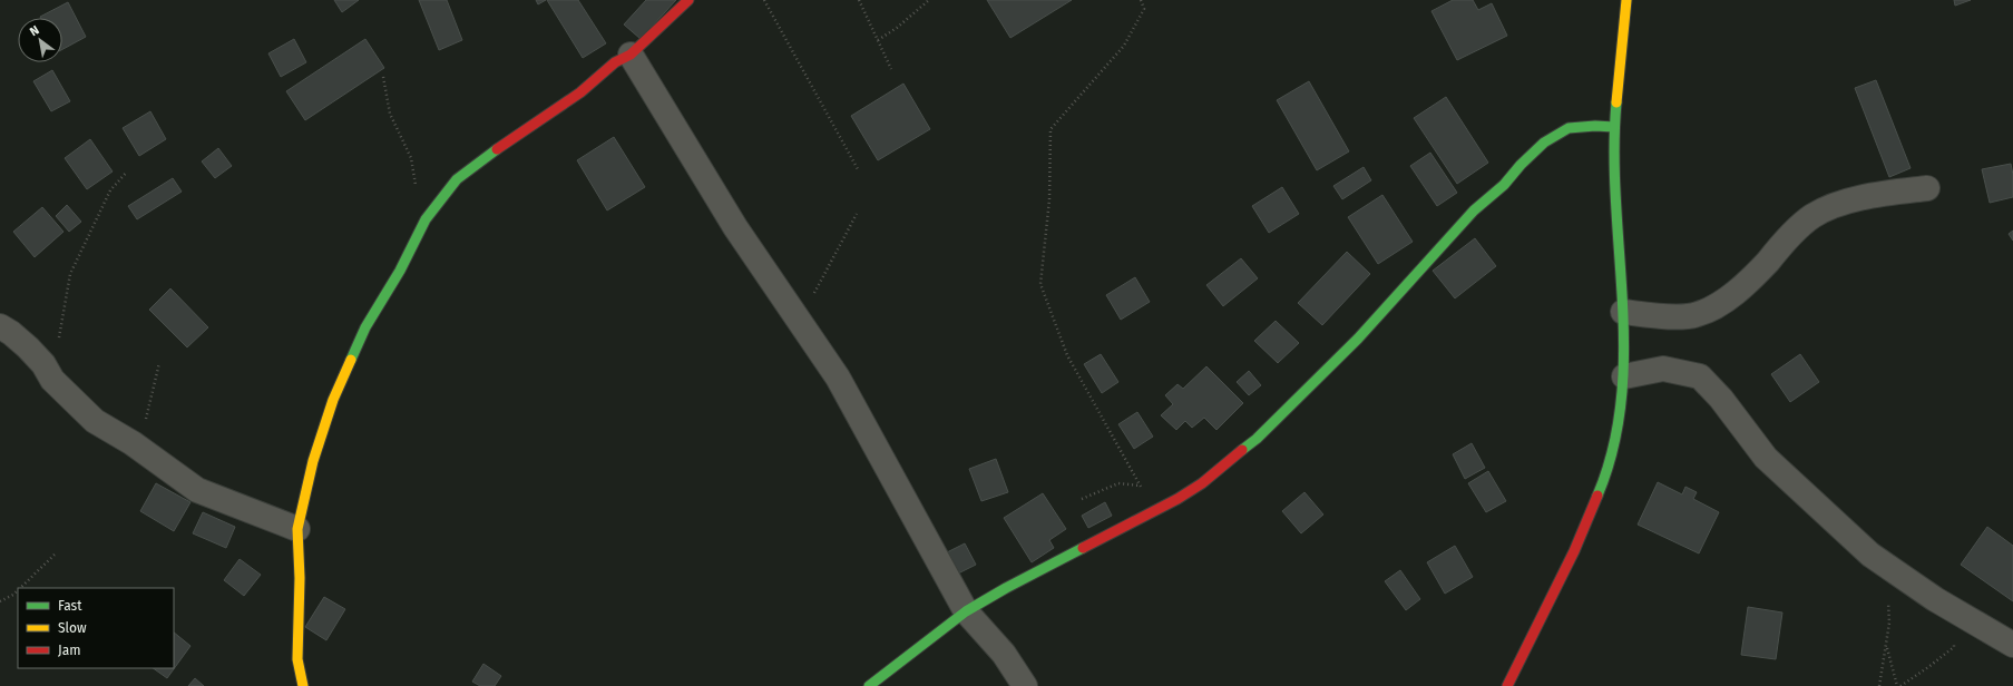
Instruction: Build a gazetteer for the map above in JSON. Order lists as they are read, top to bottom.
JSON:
{
  "legend": ["Fast", "Slow", "Jam"],
  "north": "top left"
}
